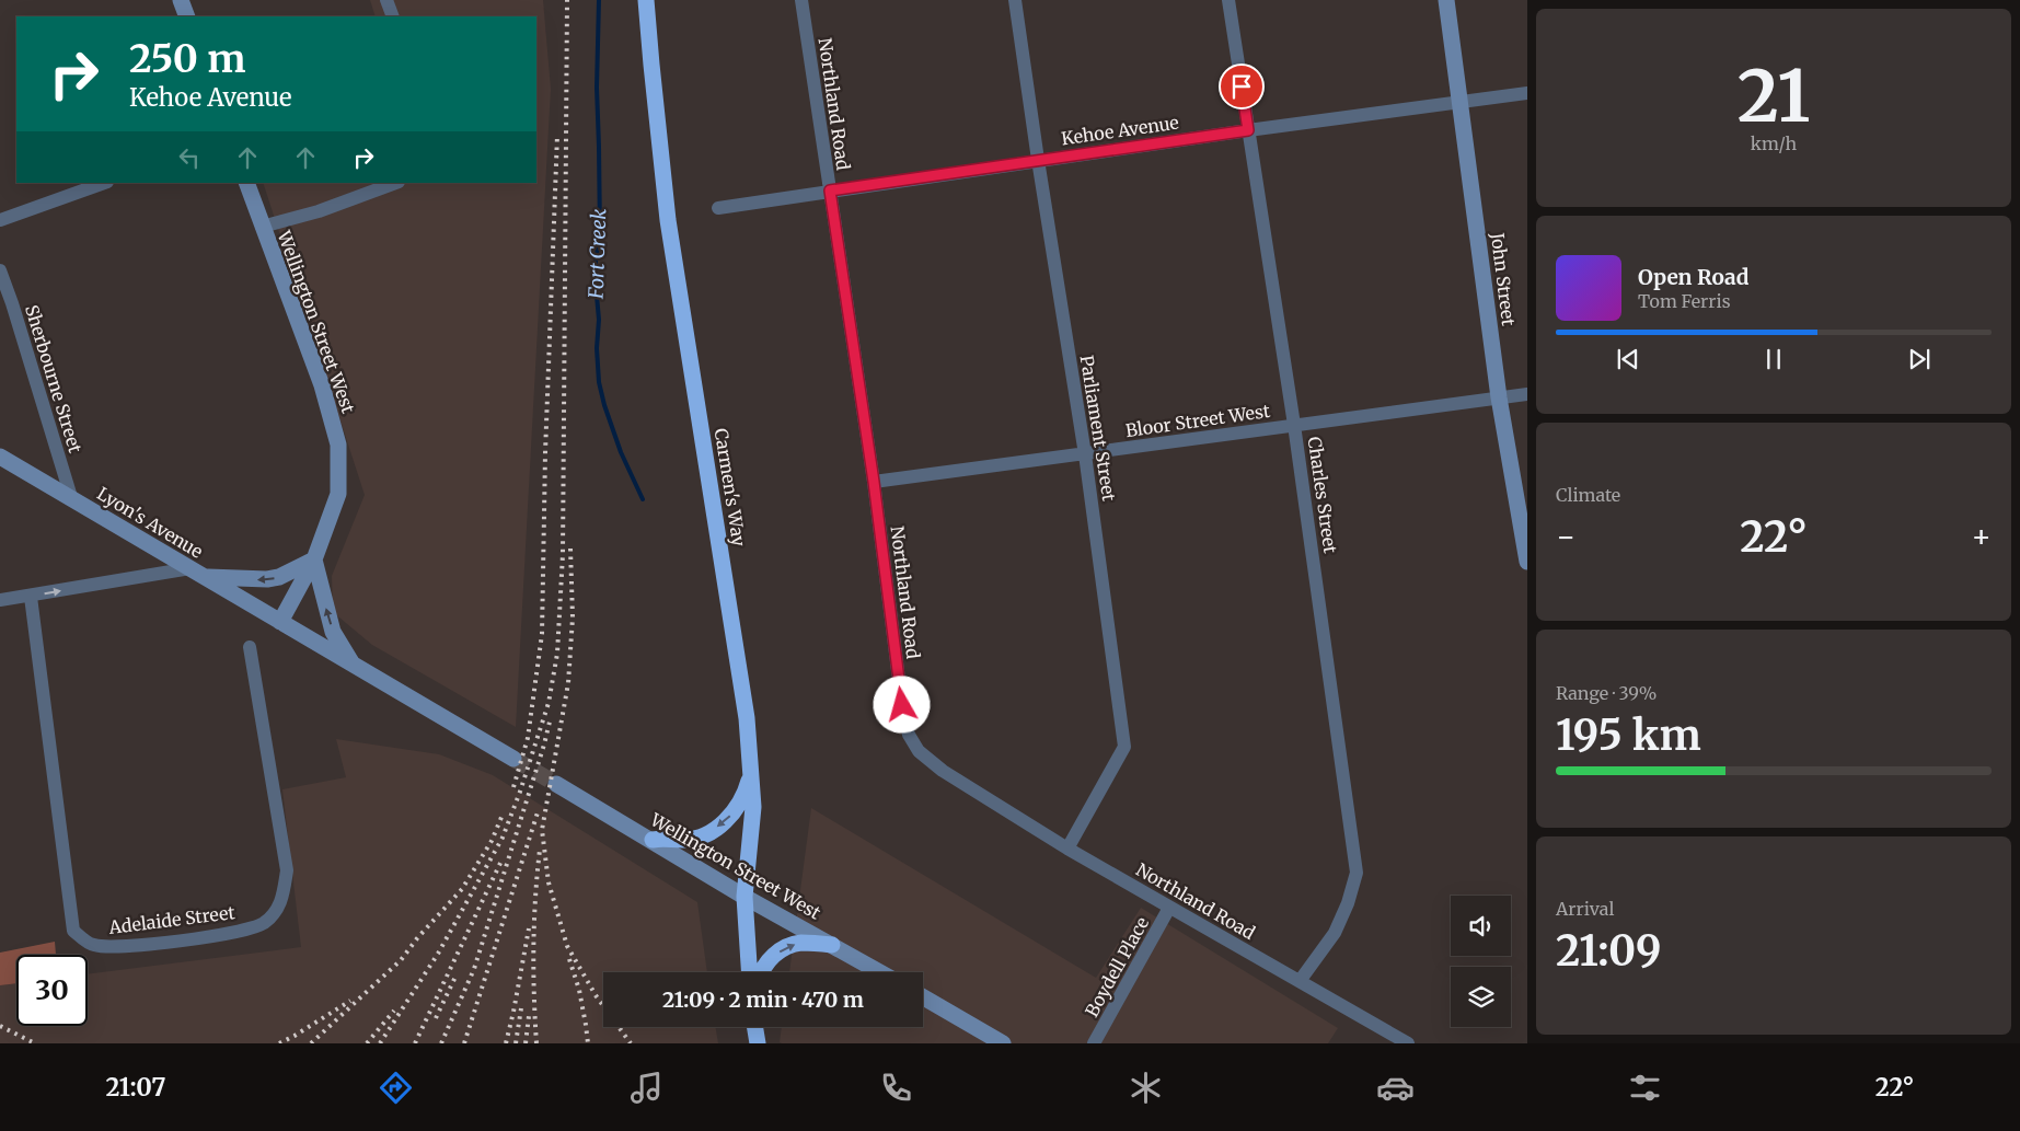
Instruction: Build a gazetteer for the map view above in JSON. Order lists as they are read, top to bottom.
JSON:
{
  "streets": {
    "highway": ["Carmen's Way"],
    "main road": ["John Street", "Wellington Street West", "Lyon's Avenue"],
    "street": [
      "Northland Road",
      "Kehoe Avenue",
      "Sherbourne Street",
      "Bloor Street West",
      "Parliament Street",
      "Charles Street",
      "Adelaide Street",
      "Boydell Place"
    ]
  },
  "crossings": [
    ["Northland Road", "Kehoe Avenue"],
    ["Northland Road", "Bloor Street West"],
    ["Northland Road", "Parliament Street"],
    ["Northland Road", "Charles Street"],
    ["Northland Road", "Boydell Place"],
    ["Kehoe Avenue", "John Street"],
    ["Kehoe Avenue", "Parliament Street"],
    ["Kehoe Avenue", "Charles Street"],
    ["John Street", "Bloor Street West"],
    ["Wellington Street West", "Carmen's Way"],
    ["Wellington Street West", "Lyon's Avenue"],
    ["Sherbourne Street", "Lyon's Avenue"],
    ["Bloor Street West", "Parliament Street"],
    ["Bloor Street West", "Charles Street"]
  ],
  "water": ["Fort Creek"],
  "page": {
    "tile": [
      ["21", "km/h"],
      "Climate",
      ["Range · 39%", "195 km"],
      ["Arrival", "21:09"]
    ],
    "turn": ["250 m", "Kehoe Avenue"],
    "song": ["Open Road", "Tom Ferris"],
    "heat": ["−", "22°", "+"],
    "limit": "30",
    "trip": "21:09 · 2 min · 470 m",
    "tabs": ["21:07", "22°"]
  }
}
